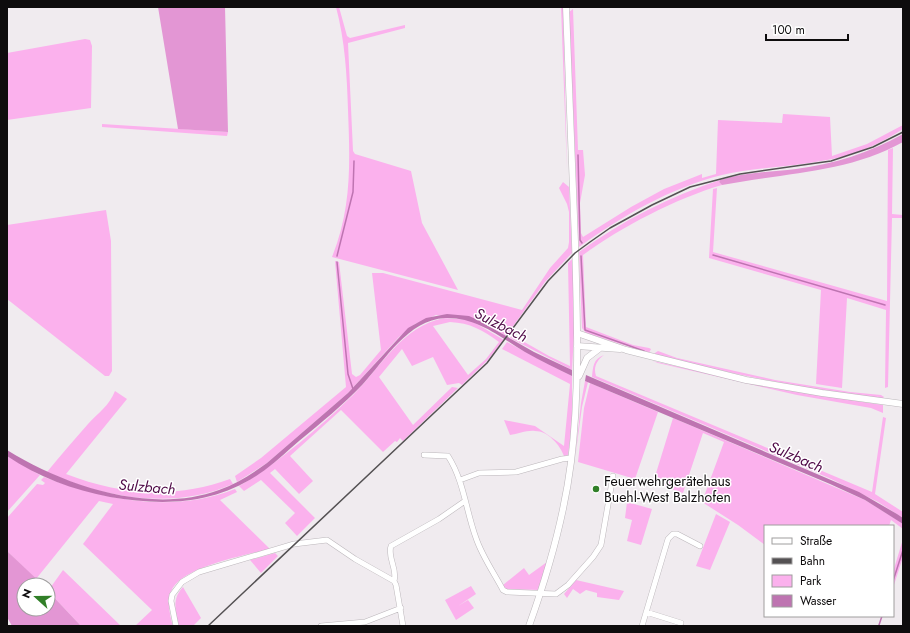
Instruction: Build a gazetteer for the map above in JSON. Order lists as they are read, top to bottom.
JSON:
{
  "water": ["Sulzbach"],
  "places": ["Feuerwehrgerätehaus Buehl-West Balzhofen"],
  "legend": [
    "Straße",
    "Bahn",
    "Park",
    "Wasser"
  ],
  "scale_bar": "100 m",
  "north": "left"
}
